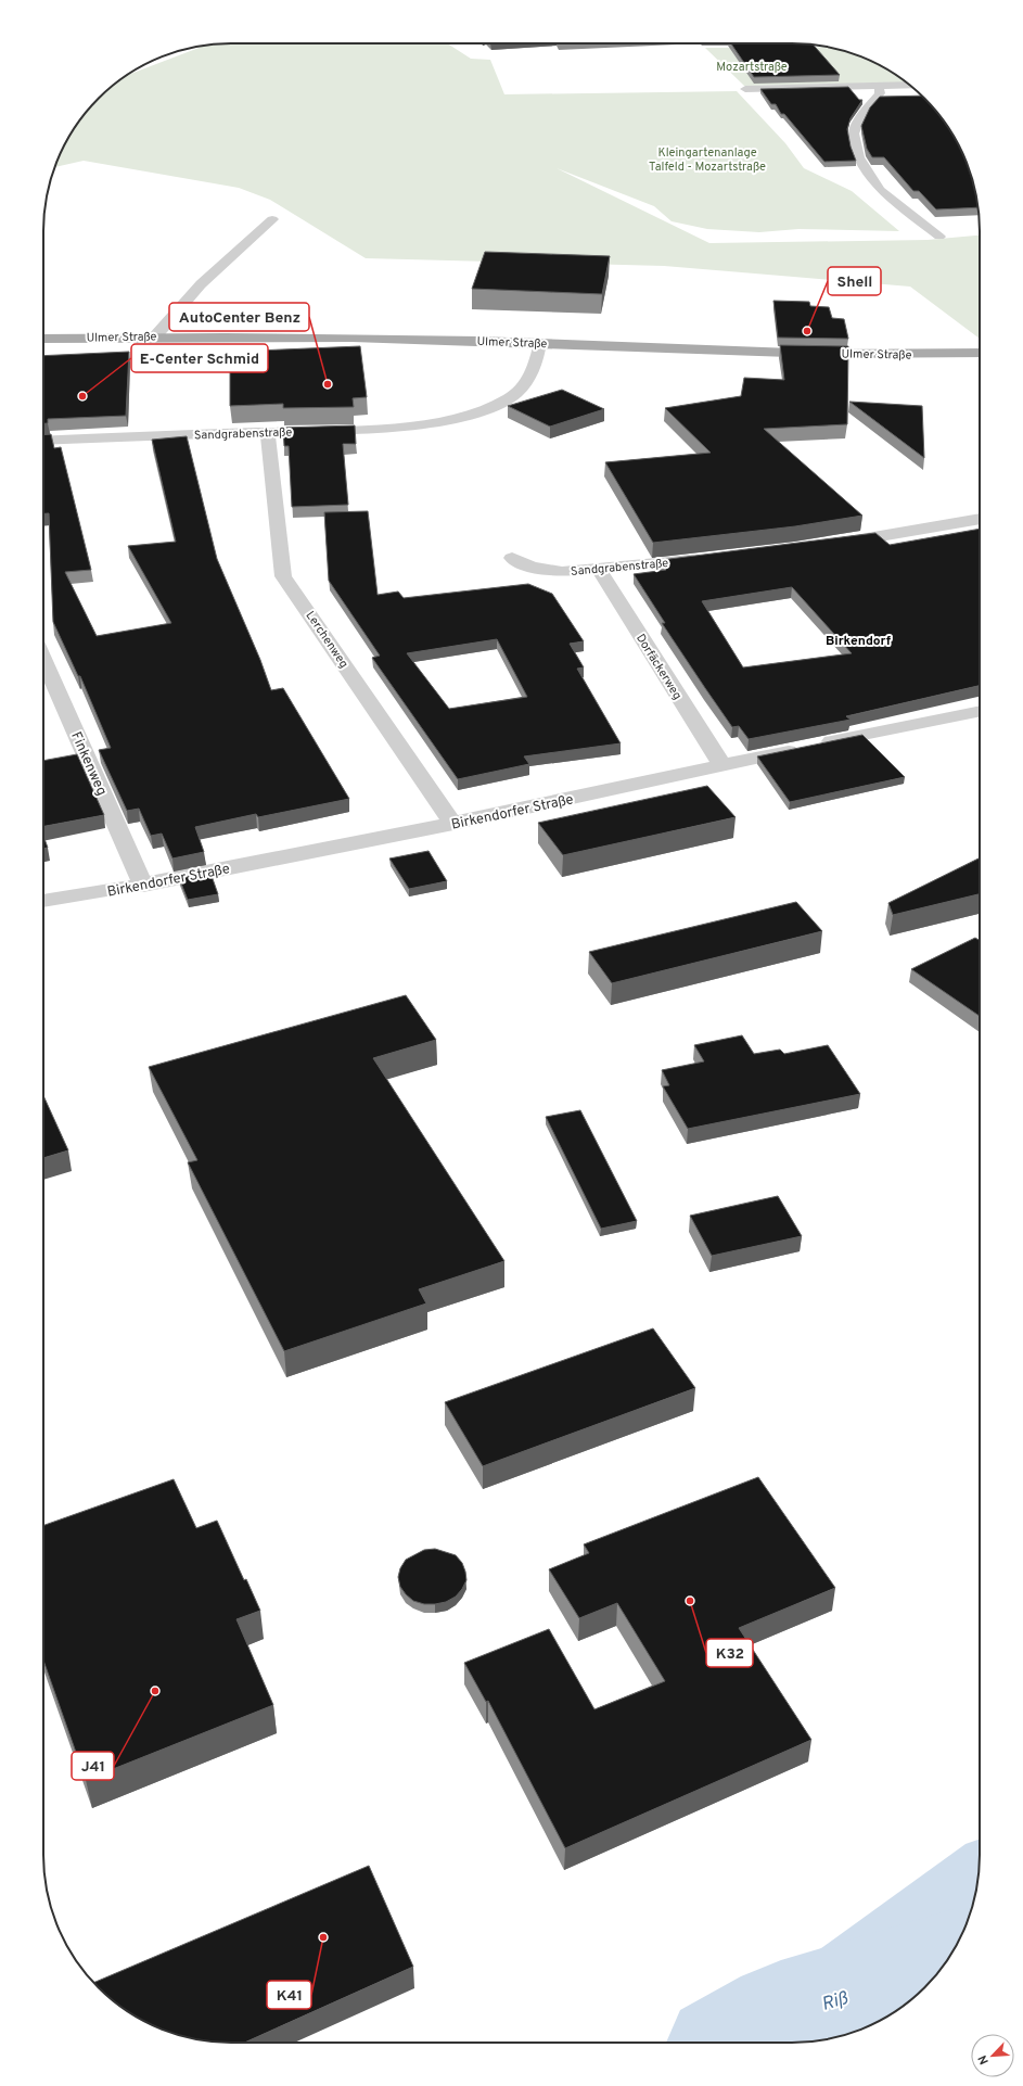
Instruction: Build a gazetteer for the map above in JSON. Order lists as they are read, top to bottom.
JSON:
{
  "streets": {
    "main road": ["Ulmer Straße"],
    "street": [
      "Sandgrabenstraße",
      "Lerchenweg",
      "Dorfäckerweg",
      "Finkenweg",
      "Birkendorfer Straße"
    ]
  },
  "crossings": [
    ["Ulmer Straße", "Sandgrabenstraße"],
    ["Sandgrabenstraße", "Lerchenweg"],
    ["Sandgrabenstraße", "Dorfäckerweg"],
    ["Lerchenweg", "Birkendorfer Straße"],
    ["Dorfäckerweg", "Birkendorfer Straße"],
    ["Finkenweg", "Birkendorfer Straße"]
  ],
  "districts": ["Birkendorf"],
  "water": ["Riß"],
  "parks": ["Mozartstraße", "Kleingartenanlage Talfeld - Mozartstraße"],
  "places": [
    "Shell",
    "AutoCenter Benz",
    "E-Center Schmid",
    "K32",
    "J41",
    "K41"
  ],
  "north": "bottom left"
}
